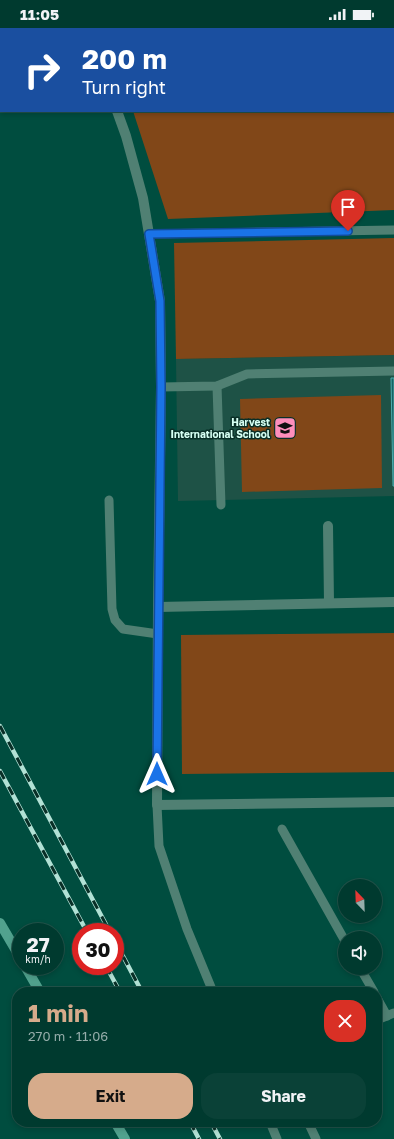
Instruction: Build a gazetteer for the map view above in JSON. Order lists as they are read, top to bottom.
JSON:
{
  "places": {
    "school or university": ["Harvest International School"]
  },
  "north": "top left",
  "page": {
    "status": "11:05",
    "turn": ["200 m", "Turn right"],
    "speed": "27 km/h",
    "limit": "30",
    "heading": ["1 min", "270 m · 11:06"],
    "buttons": ["Exit", "Share"]
  }
}
